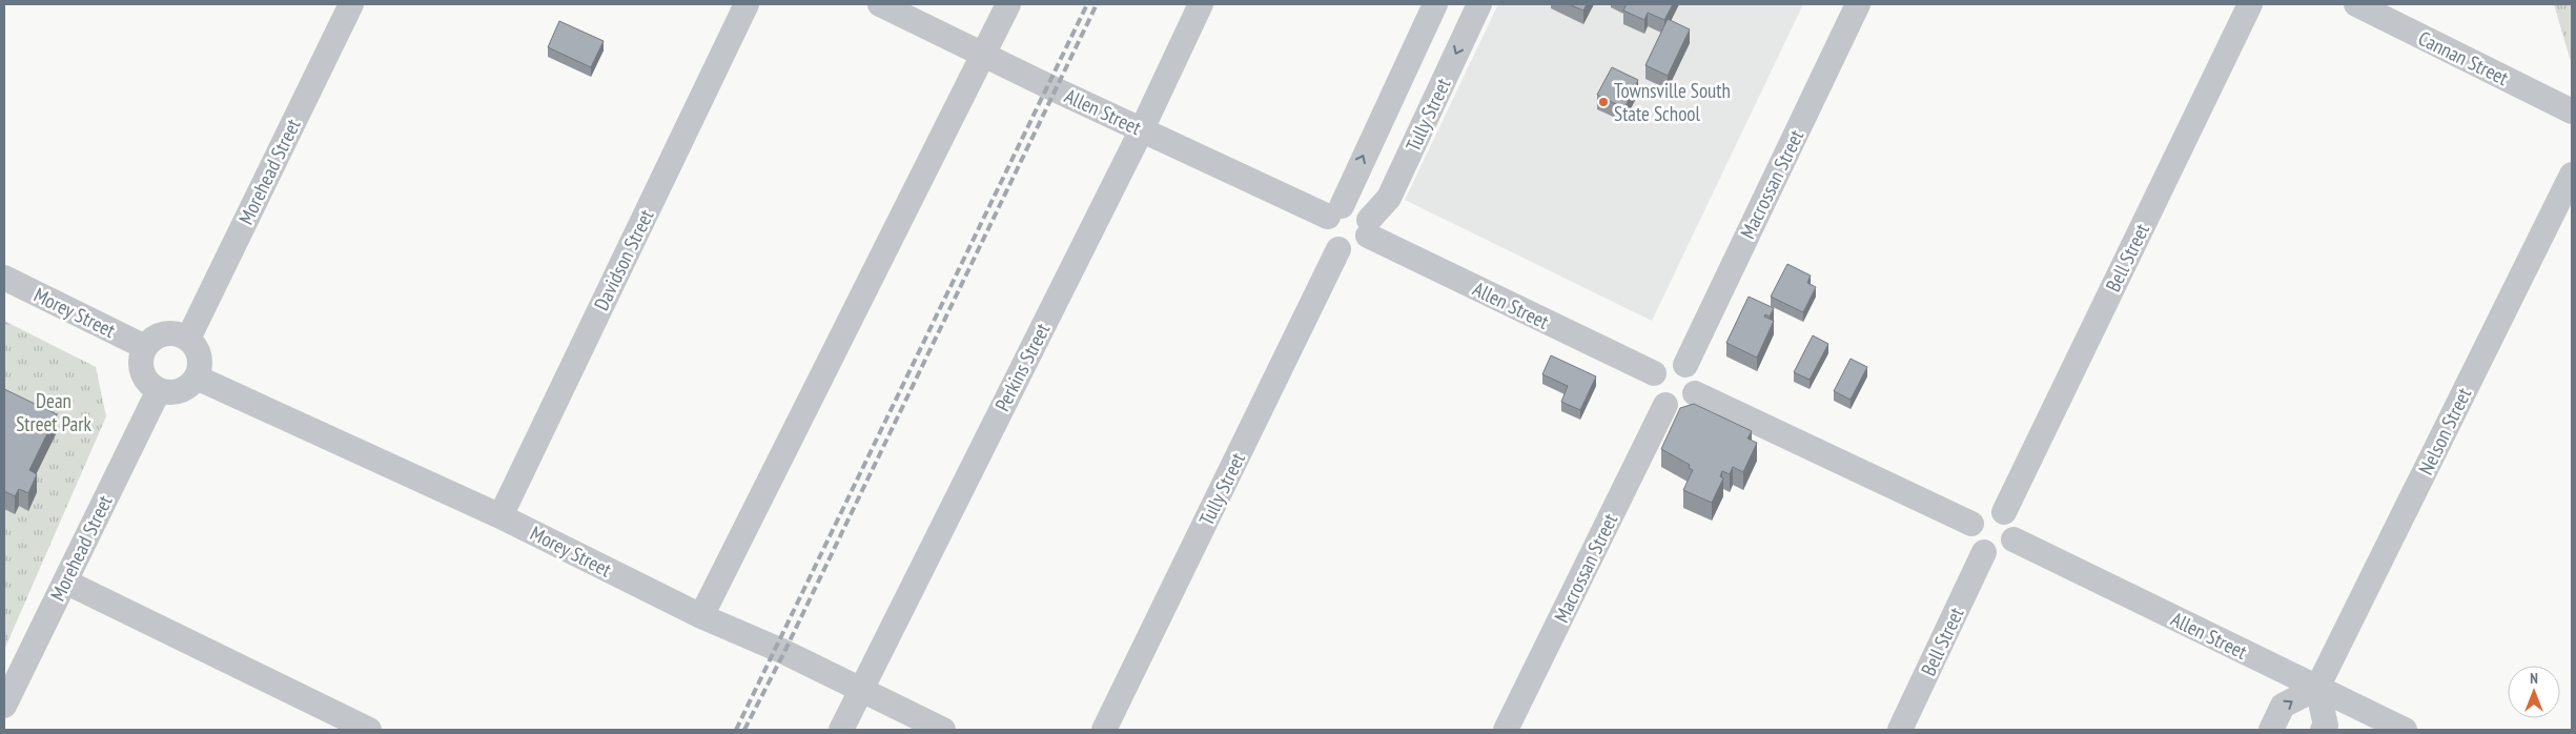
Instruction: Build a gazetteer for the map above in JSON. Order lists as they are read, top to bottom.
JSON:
{
  "streets": {
    "street": [
      "Cannan Street",
      "Allen Street",
      "Tully Street",
      "Morehead Street",
      "Macrossan Street",
      "Bell Street",
      "Davidson Street",
      "Morey Street",
      "Perkins Street",
      "Nelson Street"
    ]
  },
  "crossings": [
    ["Allen Street", "Tully Street"],
    ["Allen Street", "Macrossan Street"],
    ["Allen Street", "Bell Street"],
    ["Allen Street", "Perkins Street"],
    ["Allen Street", "Nelson Street"],
    ["Morehead Street", "Morey Street"],
    ["Davidson Street", "Morey Street"],
    ["Morey Street", "Perkins Street"]
  ],
  "parks": ["Dean Street Park"],
  "places": ["Townsville South State School"],
  "north": "top"
}
